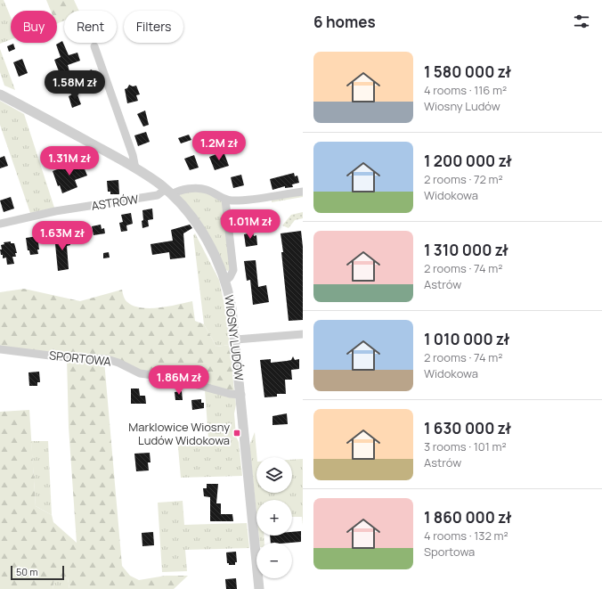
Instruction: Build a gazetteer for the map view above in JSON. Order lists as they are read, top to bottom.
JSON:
{
  "streets": {
    "street": ["ASTRÓW", "WIOSNY LUDÓW", "SPORTOWA"]
  },
  "crossings": [
    ["ASTRÓW", "WIOSNY LUDÓW"],
    ["WIOSNY LUDÓW", "SPORTOWA"]
  ],
  "places": {
    "transit": ["Marklowice Wiosny Ludów Widokowa"]
  },
  "scale_bar": "50 m",
  "page": {
    "heading": "6 homes",
    "chip": ["Buy", "Rent", "Filters"],
    "list": [
      {
        "name": "1 580 000 zł",
        "note": "4 rooms · 116 m² · Wiosny Ludów"
      },
      {
        "name": "1 200 000 zł",
        "note": "2 rooms · 72 m² · Widokowa"
      },
      {
        "name": "1 310 000 zł",
        "note": "2 rooms · 74 m² · Astrów"
      },
      {
        "name": "1 010 000 zł",
        "note": "2 rooms · 74 m² · Widokowa"
      },
      {
        "name": "1 630 000 zł",
        "note": "3 rooms · 101 m² · Astrów"
      },
      {
        "name": "1 860 000 zł",
        "note": "4 rooms · 132 m² · Sportowa"
      }
    ],
    "price": [
      "1.58M zł",
      "1.2M zł",
      "1.31M zł",
      "1.01M zł",
      "1.63M zł",
      "1.86M zł"
    ],
    "map_buttons": ["+", "−"],
    "scale": "50 m"
  }
}
